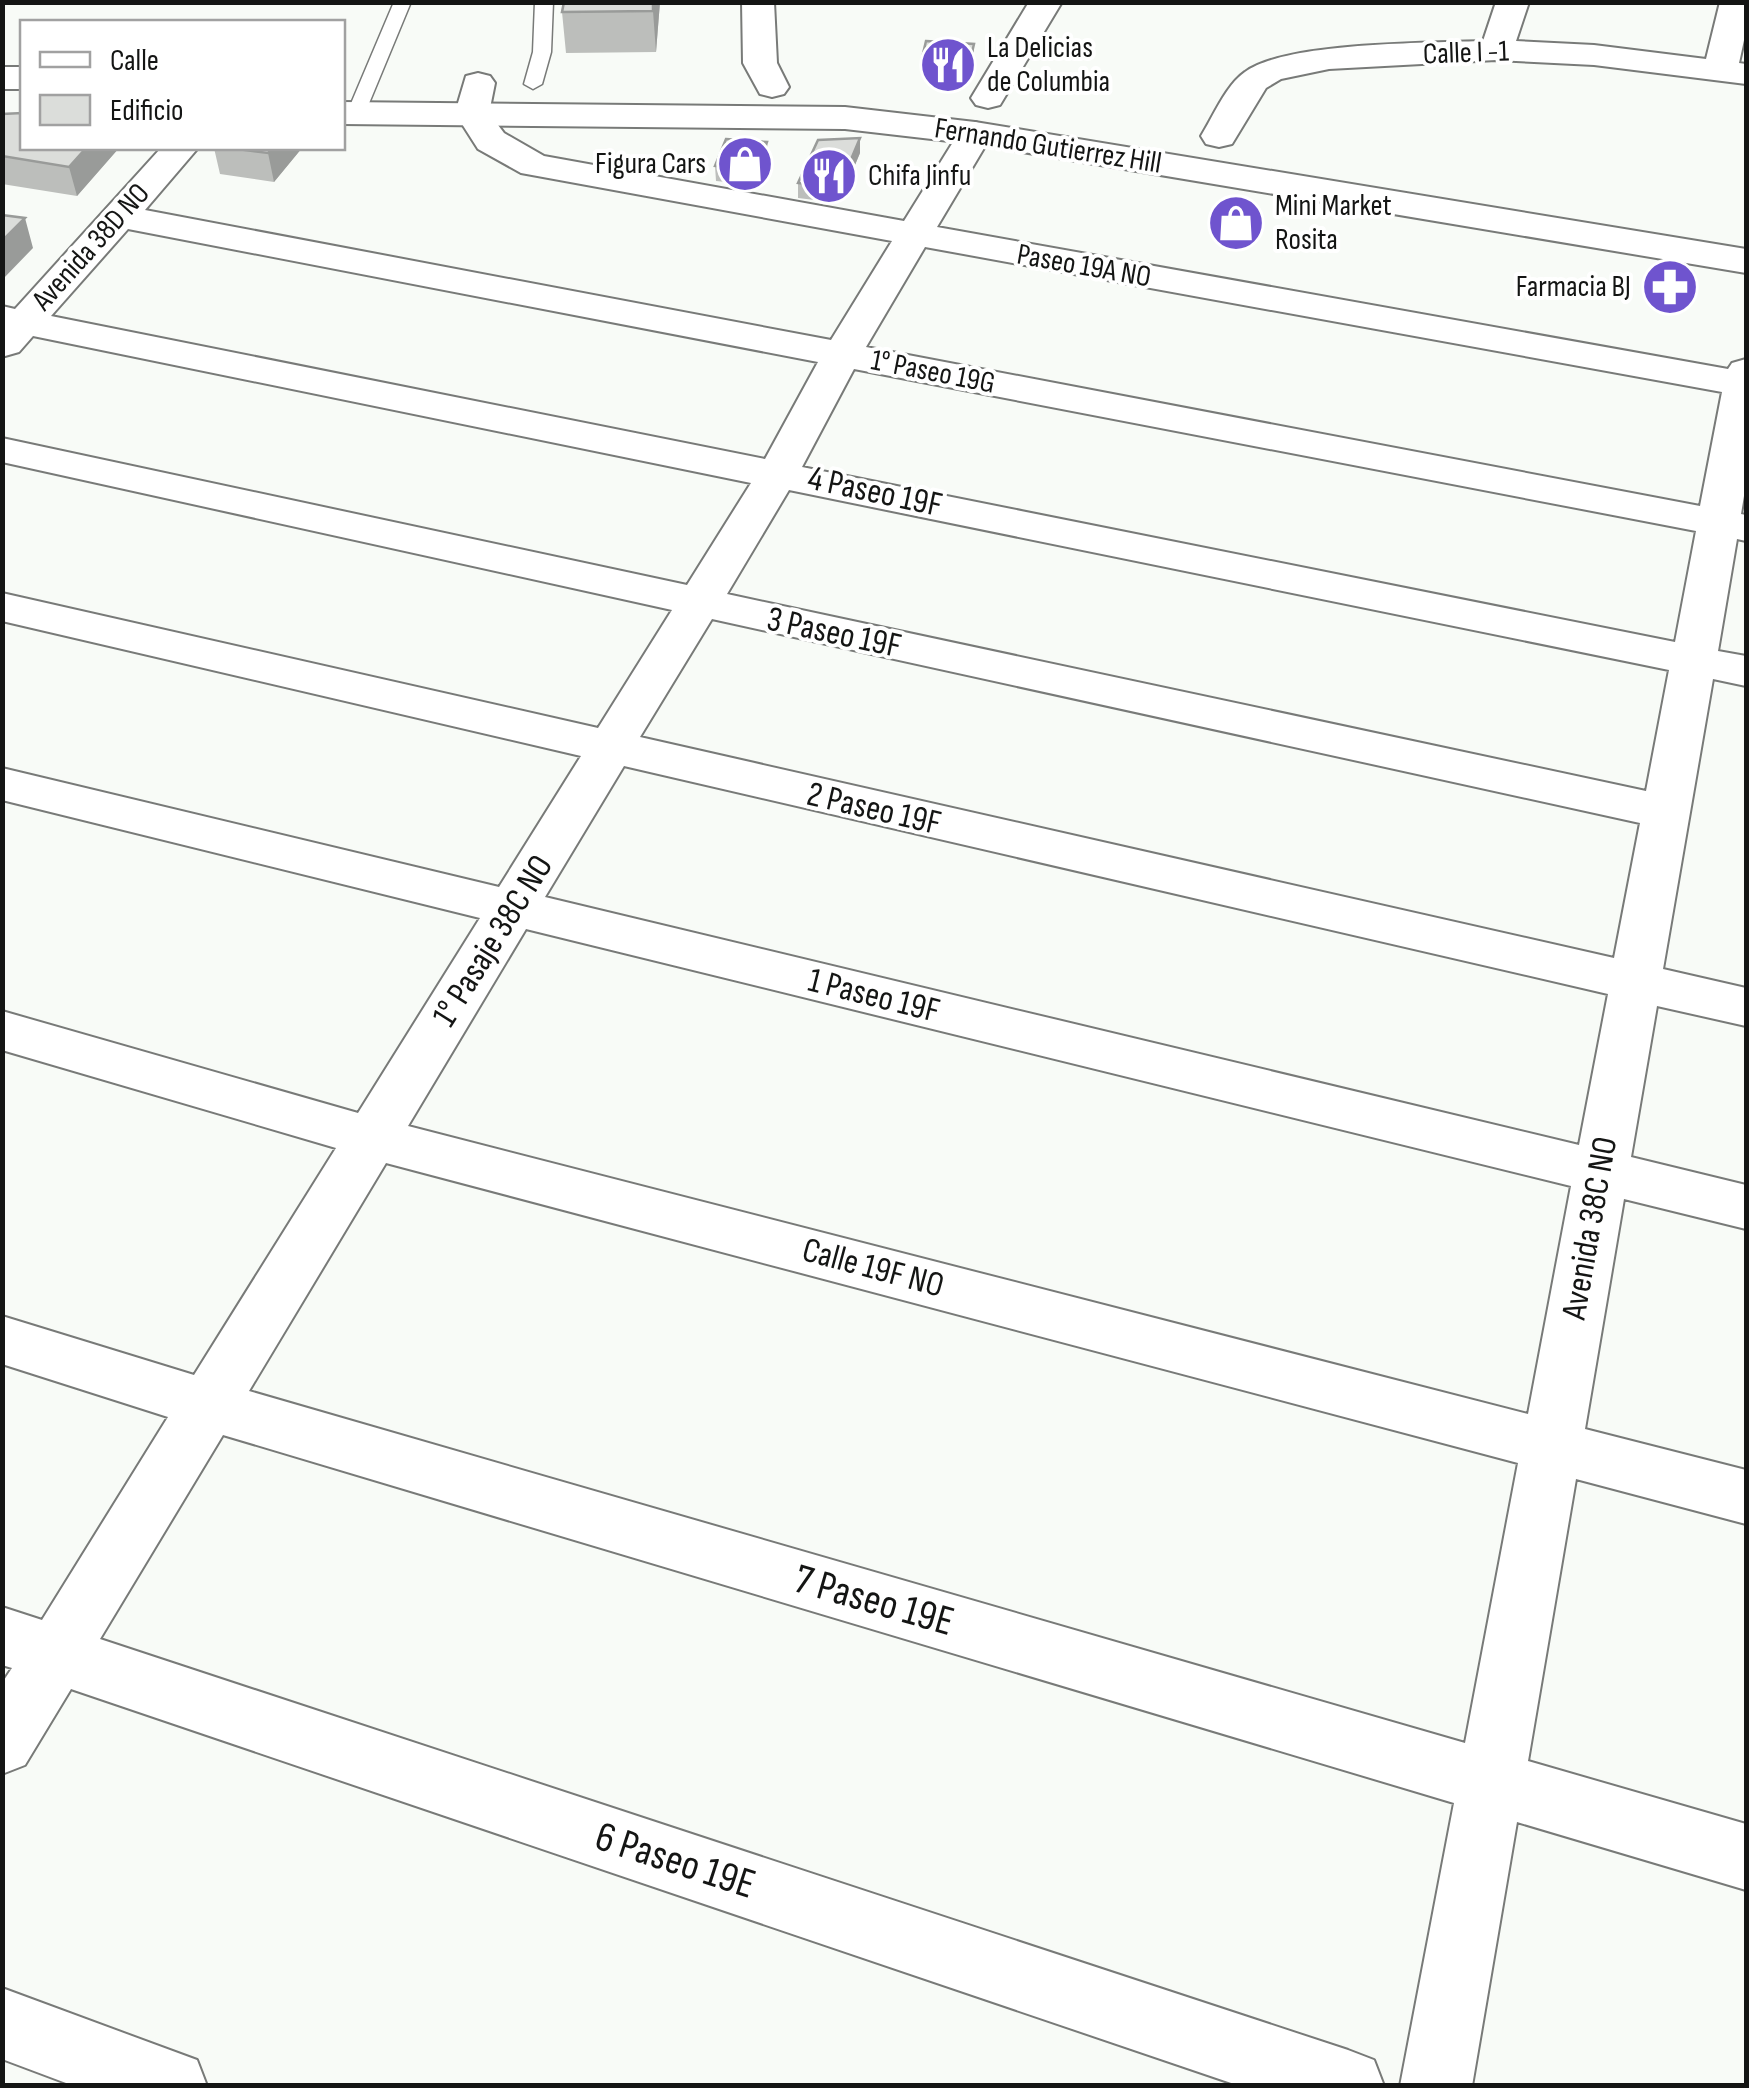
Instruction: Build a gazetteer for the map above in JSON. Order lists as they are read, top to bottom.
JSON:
{
  "streets": {
    "street": [
      "Calle I -1",
      "Fernando Gutierrez Hill",
      "Avenida 38D NO",
      "Paseo 19A NO",
      "1° Paseo 19G",
      "4 Paseo 19F",
      "3 Paseo 19F",
      "2 Paseo 19F",
      "1° Pasaje 38C NO",
      "1 Paseo 19F",
      "Avenida 38C NO",
      "Calle 19F NO",
      "7 Paseo 19E",
      "6 Paseo 19E"
    ]
  },
  "crossings": [
    ["Calle I -1", "Fernando Gutierrez Hill"],
    ["Fernando Gutierrez Hill", "Paseo 19A NO"],
    ["Fernando Gutierrez Hill", "1° Pasaje 38C NO"],
    ["Avenida 38D NO", "1° Paseo 19G"],
    ["Avenida 38D NO", "4 Paseo 19F"],
    ["Paseo 19A NO", "1° Pasaje 38C NO"],
    ["Paseo 19A NO", "Avenida 38C NO"],
    ["1° Paseo 19G", "1° Pasaje 38C NO"],
    ["1° Paseo 19G", "Avenida 38C NO"],
    ["4 Paseo 19F", "1° Pasaje 38C NO"],
    ["4 Paseo 19F", "Avenida 38C NO"],
    ["3 Paseo 19F", "1° Pasaje 38C NO"],
    ["3 Paseo 19F", "Avenida 38C NO"],
    ["2 Paseo 19F", "1° Pasaje 38C NO"],
    ["2 Paseo 19F", "Avenida 38C NO"],
    ["1° Pasaje 38C NO", "1 Paseo 19F"],
    ["1° Pasaje 38C NO", "Calle 19F NO"],
    ["1° Pasaje 38C NO", "7 Paseo 19E"],
    ["1° Pasaje 38C NO", "6 Paseo 19E"],
    ["1 Paseo 19F", "Avenida 38C NO"],
    ["Avenida 38C NO", "Calle 19F NO"],
    ["Avenida 38C NO", "7 Paseo 19E"]
  ],
  "places": {
    "restaurant": ["La Delicias de Columbia", "Chifa Jinfu"],
    "shop": ["Figura Cars", "Mini Market Rosita"],
    "pharmacy": ["Farmacia BJ"]
  },
  "legend": ["Calle", "Edificio"]
}
